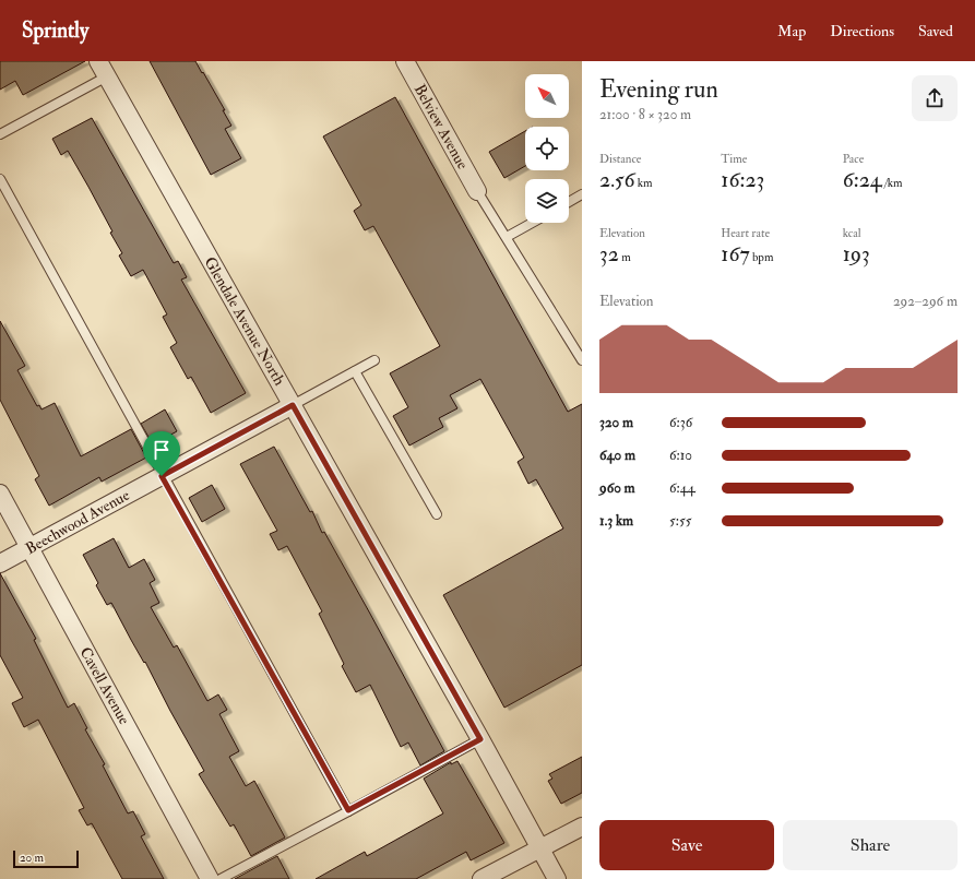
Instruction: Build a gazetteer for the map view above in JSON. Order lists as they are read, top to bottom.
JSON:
{
  "streets": {
    "street": [
      "Belview Avenue",
      "Glendale Avenue North",
      "Beechwood Avenue",
      "Cavell Avenue"
    ]
  },
  "crossings": [
    ["Glendale Avenue North", "Beechwood Avenue"],
    ["Beechwood Avenue", "Cavell Avenue"]
  ],
  "scale_bar": "20 m",
  "north": "top left",
  "page": {
    "header": "Sprintly",
    "nav": ["Map", "Directions", "Saved"],
    "heading": ["Evening run", "21:00 · 8 × 320 m"],
    "stats": [
      ["Distance", "2.56 km"],
      ["Time", "16:23"],
      ["Pace", "6:24 /km"],
      ["Elevation", "32 m"],
      ["Heart rate", "167 bpm"],
      ["kcal", "193"]
    ],
    "chart": ["Elevation", "292–296 m"],
    "list": [
      {
        "name": "320 m",
        "note": "6:36"
      },
      {
        "name": "640 m",
        "note": "6:10"
      },
      {
        "name": "960 m",
        "note": "6:44"
      },
      {
        "name": "1.3 km",
        "note": "5:55"
      }
    ],
    "buttons": ["Save", "Share"],
    "scale": "20 m"
  }
}
